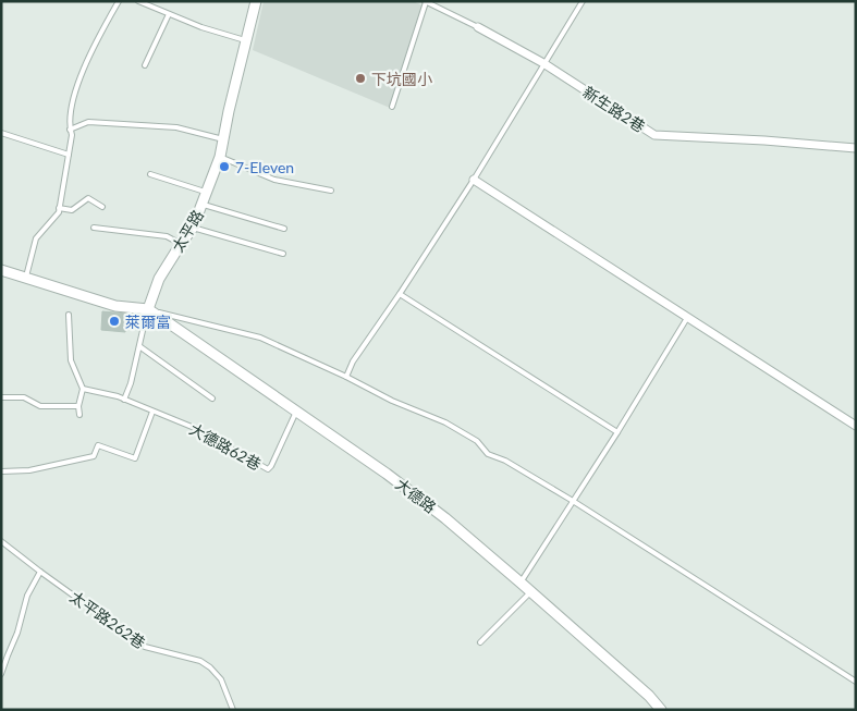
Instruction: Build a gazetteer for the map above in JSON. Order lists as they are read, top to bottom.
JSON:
{
  "streets": {
    "street": ["新生路2巷", "太平路", "大德路"],
    "lane": ["大德路62巷", "太平路262巷"]
  },
  "crossings": [
    ["太平路", "大德路"],
    ["大德路62巷", "大德路"]
  ],
  "places": ["下坑國小", "7-Eleven", "萊爾富"]
}
